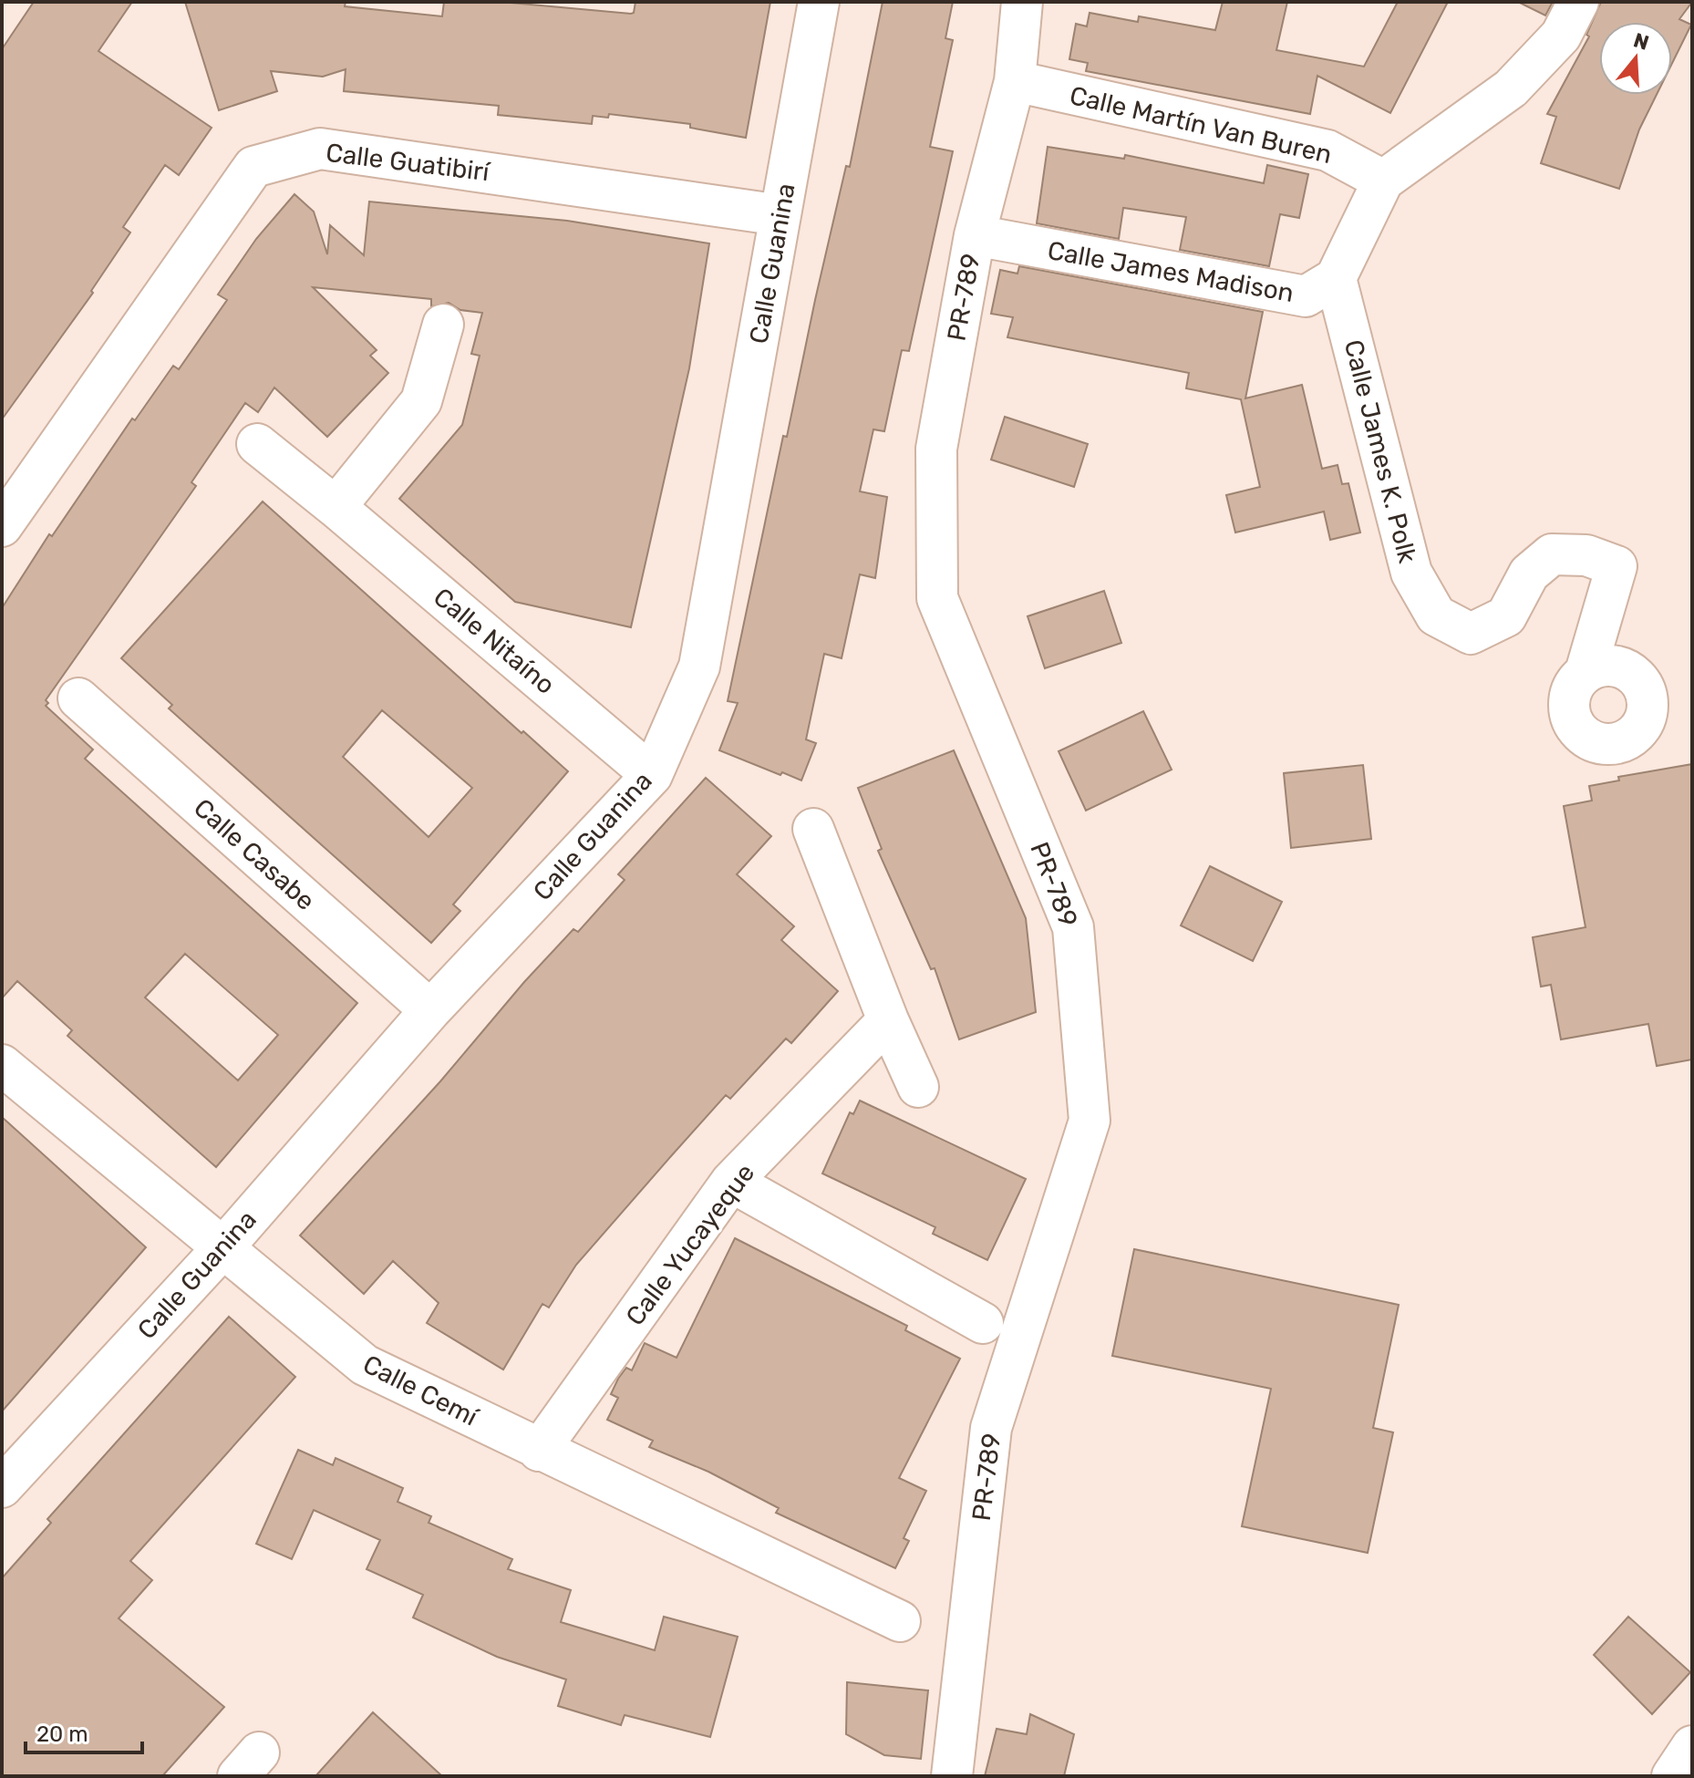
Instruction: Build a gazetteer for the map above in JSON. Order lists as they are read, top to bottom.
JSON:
{
  "streets": {
    "street": [
      "Calle Martín Van Buren",
      "Calle Guatibirí",
      "Calle Guanina",
      "Calle James Madison",
      "PR-789",
      "Calle James K. Polk",
      "Calle Nitaíno",
      "Calle Casabe",
      "Calle Yucayeque",
      "Calle Cemí"
    ]
  },
  "crossings": [
    ["Calle Martín Van Buren", "PR-789"],
    ["Calle Guatibirí", "Calle Guanina"],
    ["Calle Guanina", "Calle Nitaíno"],
    ["Calle Guanina", "Calle Casabe"],
    ["Calle Guanina", "Calle Cemí"],
    ["Calle James Madison", "PR-789"],
    ["Calle James Madison", "Calle James K. Polk"],
    ["Calle Yucayeque", "Calle Cemí"]
  ],
  "scale_bar": "20 m",
  "north": "top"
}
